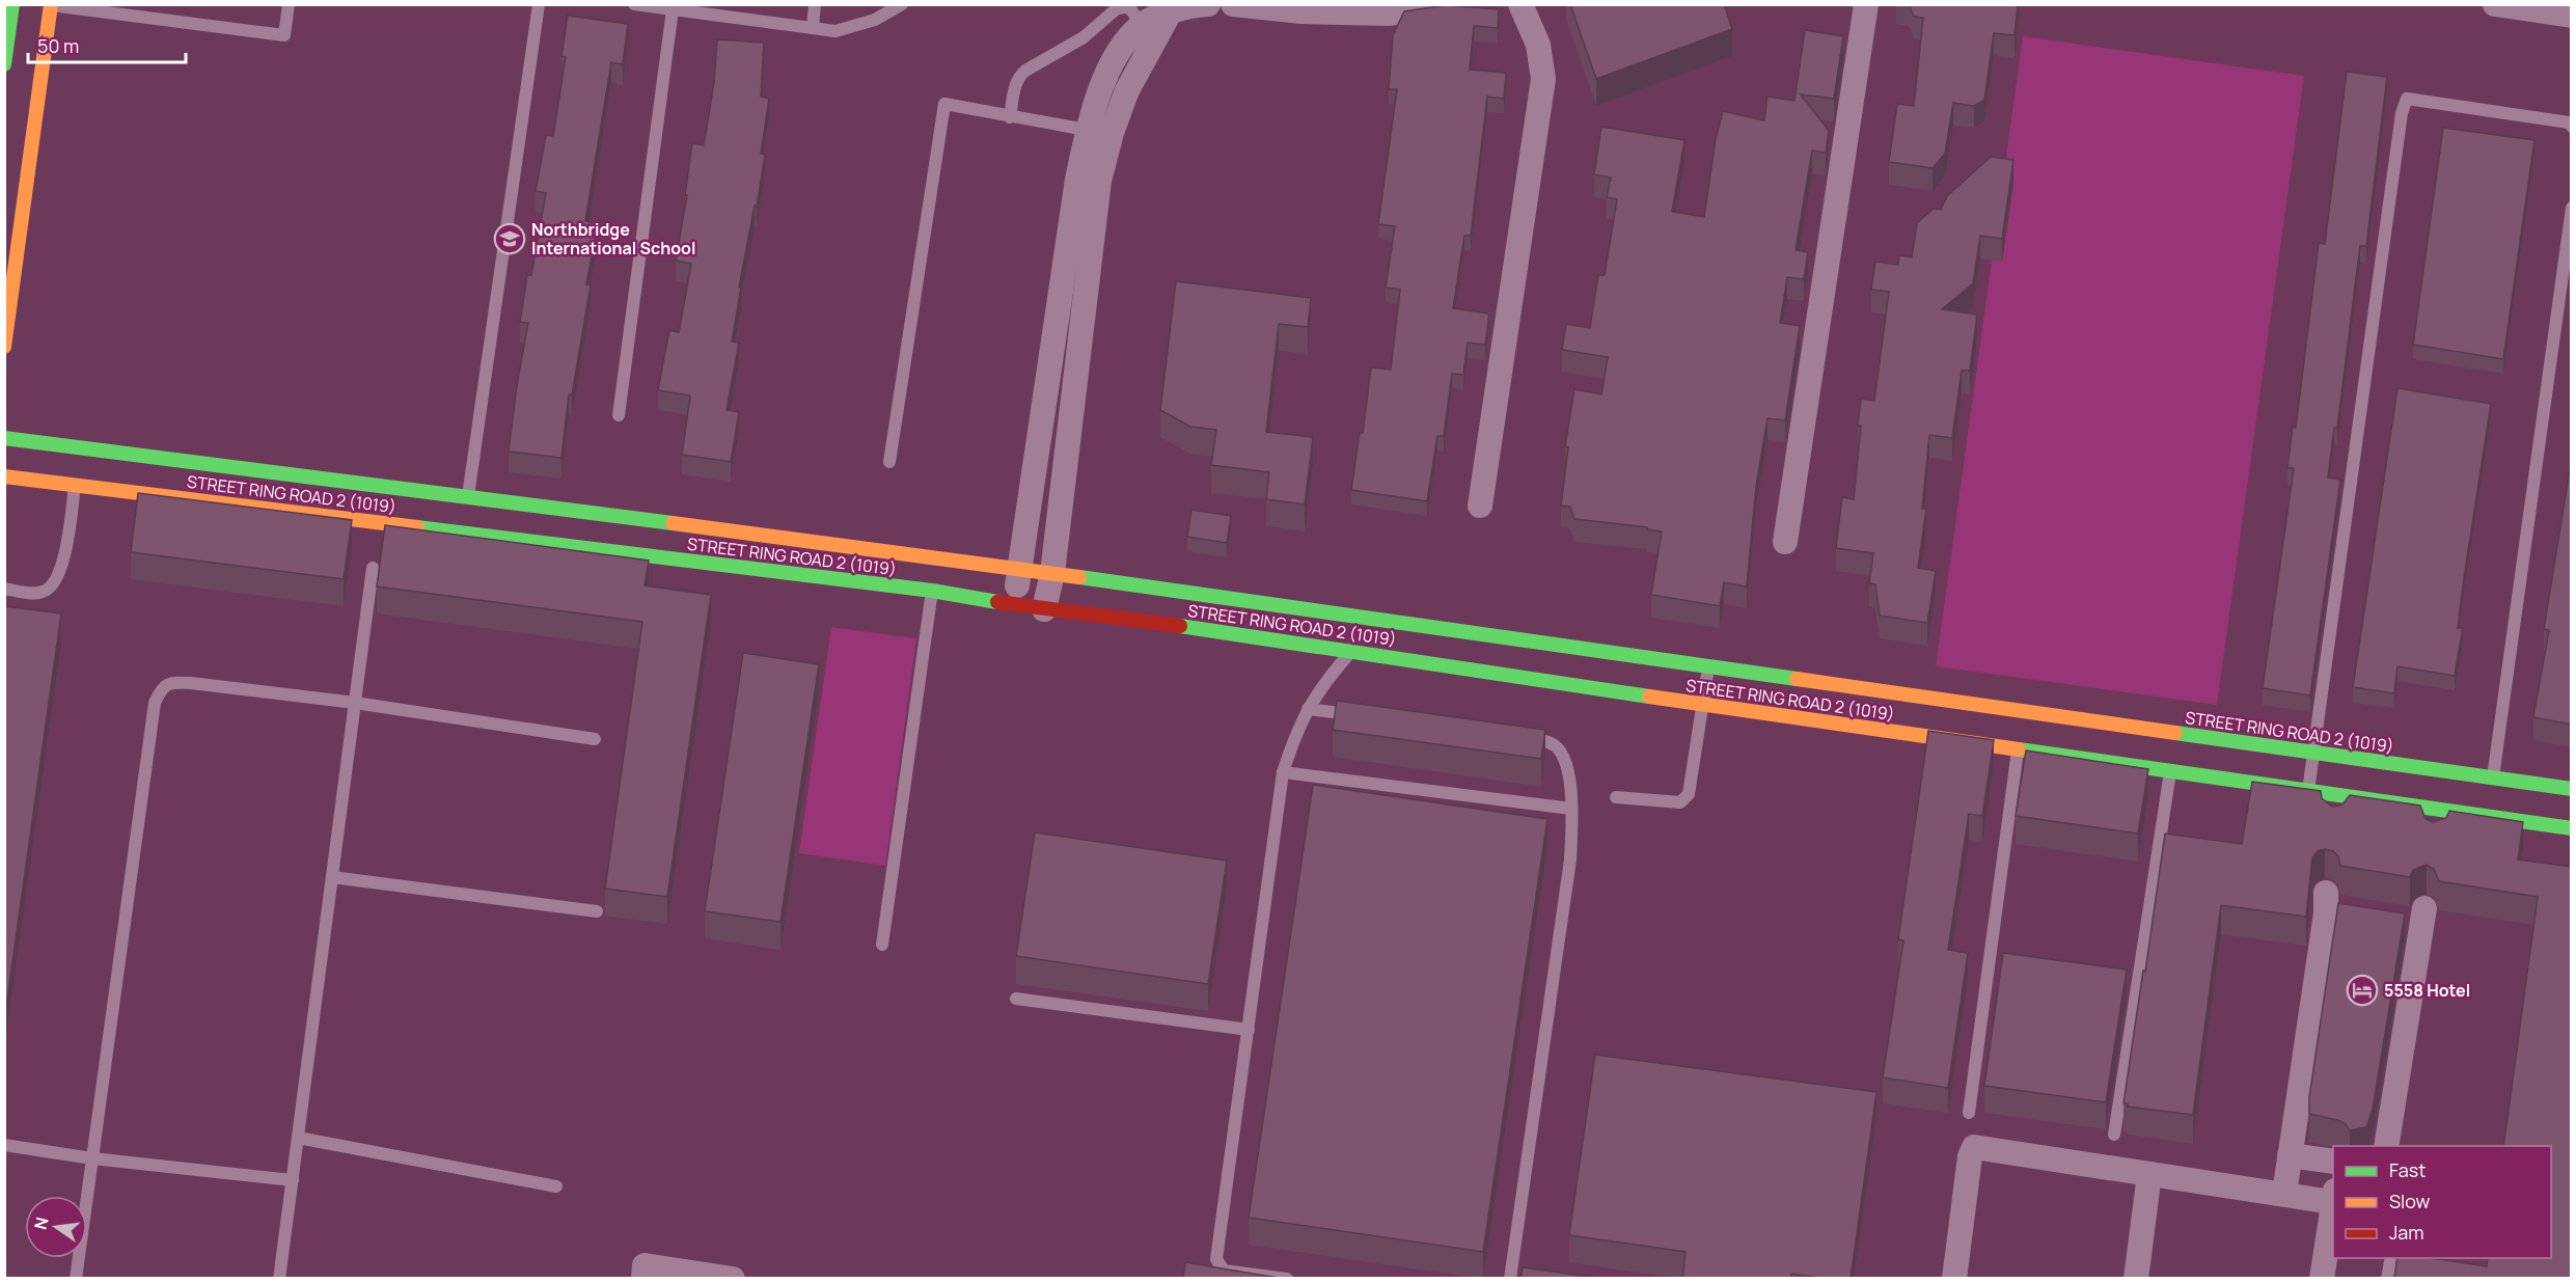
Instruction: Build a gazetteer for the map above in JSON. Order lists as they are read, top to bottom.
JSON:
{
  "streets": {
    "main road": ["STREET RING ROAD 2 (1019)"]
  },
  "places": {
    "school or university": ["Northbridge International School"],
    "hotel": ["5558 Hotel"]
  },
  "legend": ["Fast", "Slow", "Jam"],
  "scale_bar": "50 m",
  "north": "left"
}
